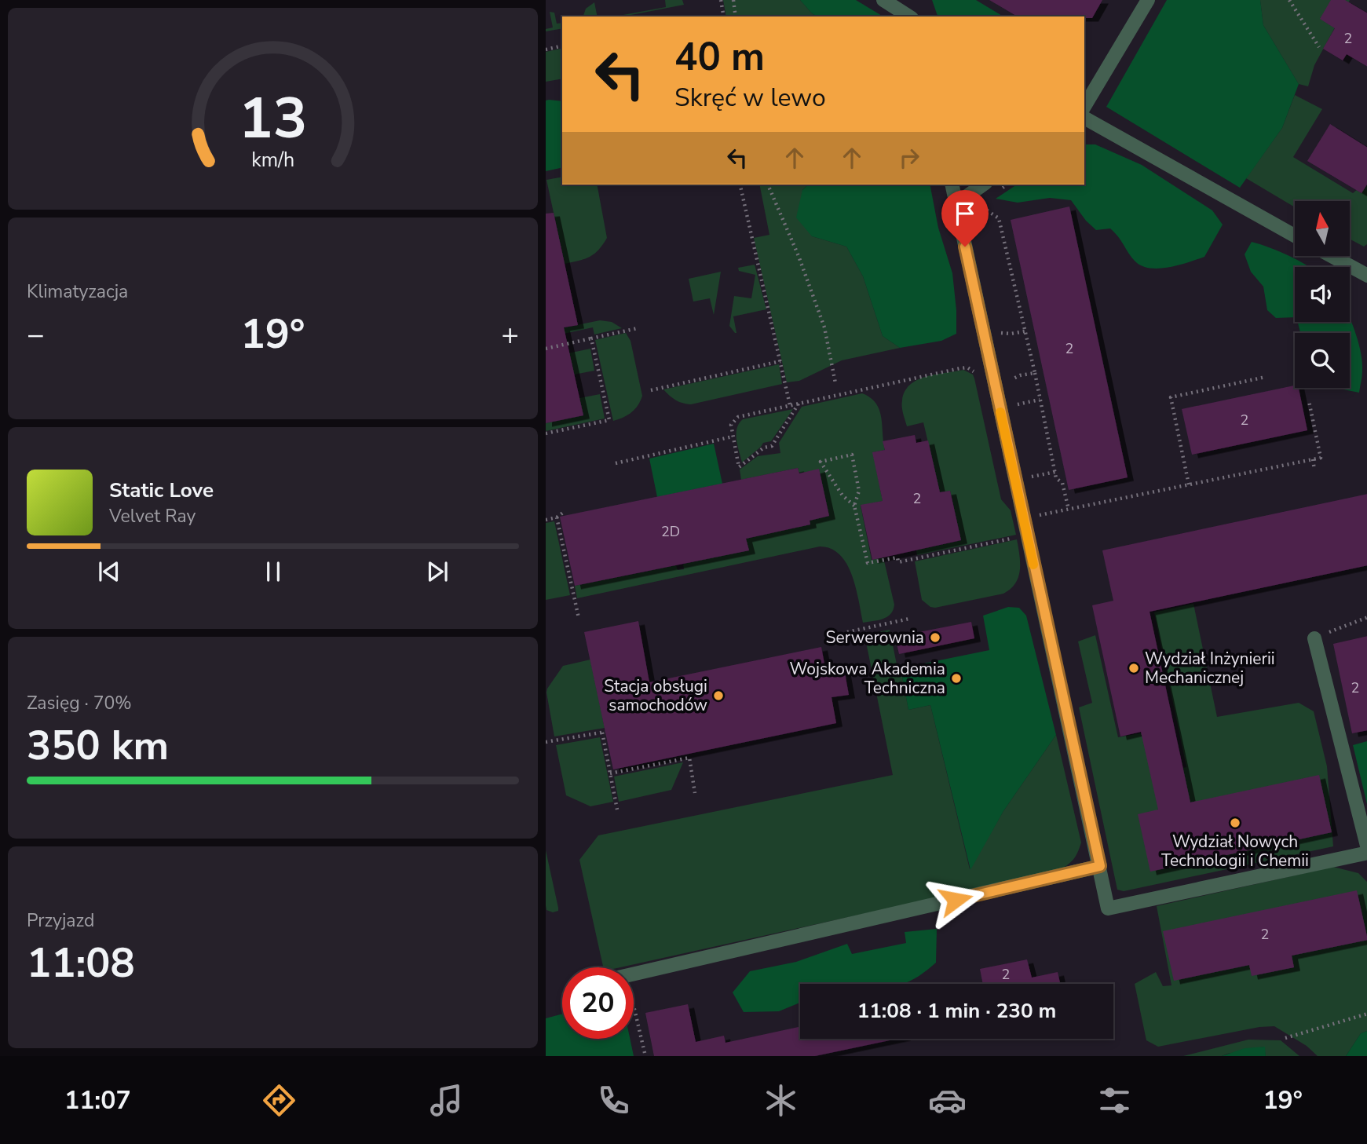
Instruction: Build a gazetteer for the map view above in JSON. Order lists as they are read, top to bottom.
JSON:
{
  "places": [
    "Serwerownia",
    "Wydział Inżynierii Mechanicznej",
    "Wojskowa Akademia Techniczna",
    "Stacja obsługi samochodów",
    "Wydział Nowych Technologii i Chemii"
  ],
  "house_numbers": [
    "2",
    "2",
    "2",
    "2",
    "2D",
    "2",
    "2",
    "2"
  ],
  "north": "top",
  "page": {
    "turn": ["40 m", "Skręć w lewo"],
    "tile": [
      "Klimatyzacja",
      ["Zasięg · 70%", "350 km"],
      ["Przyjazd", "11:08"]
    ],
    "heat": ["−", "19°", "+"],
    "song": ["Static Love", "Velvet Ray"],
    "limit": "20",
    "trip": "11:08 · 1 min · 230 m",
    "tabs": ["11:07", "19°"],
    "gauge": ["13", "km/h"]
  }
}
